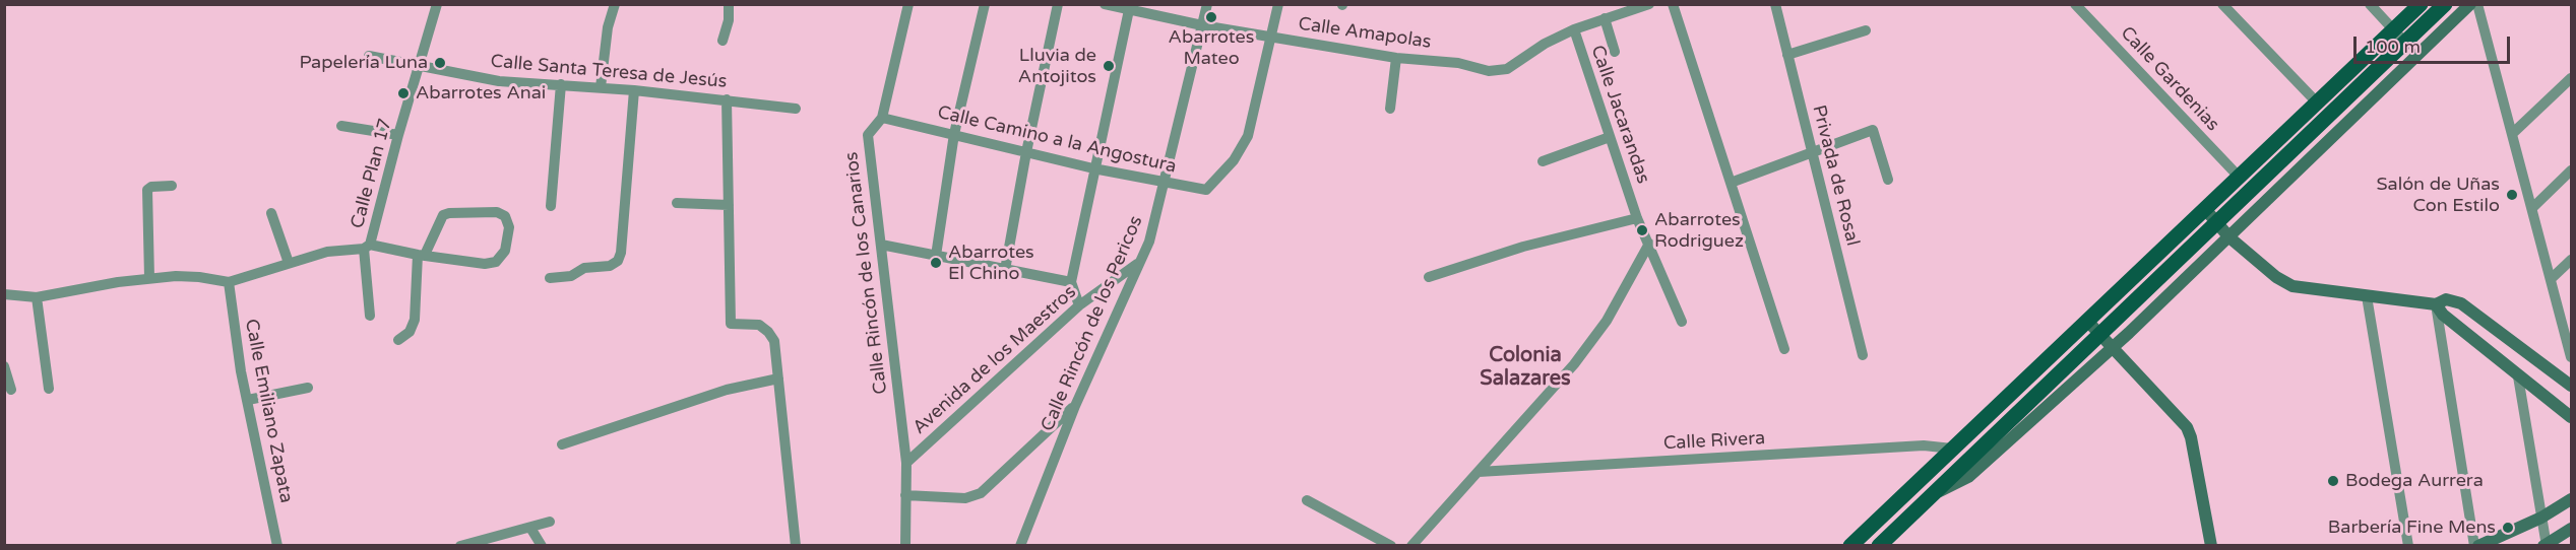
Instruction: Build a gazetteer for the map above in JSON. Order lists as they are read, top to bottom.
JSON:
{
  "streets": {
    "street": [
      "Calle Amapolas",
      "Calle Santa Teresa de Jesús",
      "Calle Gardenias",
      "Calle Jacarandas",
      "Calle Camino a la Angostura",
      "Calle Plan 17",
      "Privada de Rosal",
      "Calle Rincón de los Canarios",
      "Calle Rincón de los Pericos",
      "Avenida de los Maestros",
      "Calle Emiliano Zapata",
      "Calle Rivera"
    ]
  },
  "crossings": [
    ["Calle Amapolas", "Calle Jacarandas"],
    ["Calle Amapolas", "Calle Camino a la Angostura"],
    ["Calle Amapolas", "Calle Rincón de los Pericos"],
    ["Calle Santa Teresa de Jesús", "Calle Plan 17"],
    ["Calle Camino a la Angostura", "Calle Rincón de los Canarios"],
    ["Calle Camino a la Angostura", "Calle Rincón de los Pericos"],
    ["Calle Rincón de los Canarios", "Avenida de los Maestros"],
    ["Calle Rincón de los Pericos", "Avenida de los Maestros"]
  ],
  "districts": ["Colonia Salazares"],
  "places": [
    "Abarrotes Mateo",
    "Papelería Luna",
    "Lluvia de Antojitos",
    "Abarrotes Anai",
    "Salón de Uñas Con Estilo",
    "Abarrotes Rodriguez",
    "Abarrotes El Chino",
    "Bodega Aurrera",
    "Barbería Fine Mens"
  ],
  "scale_bar": "100 m"
}
